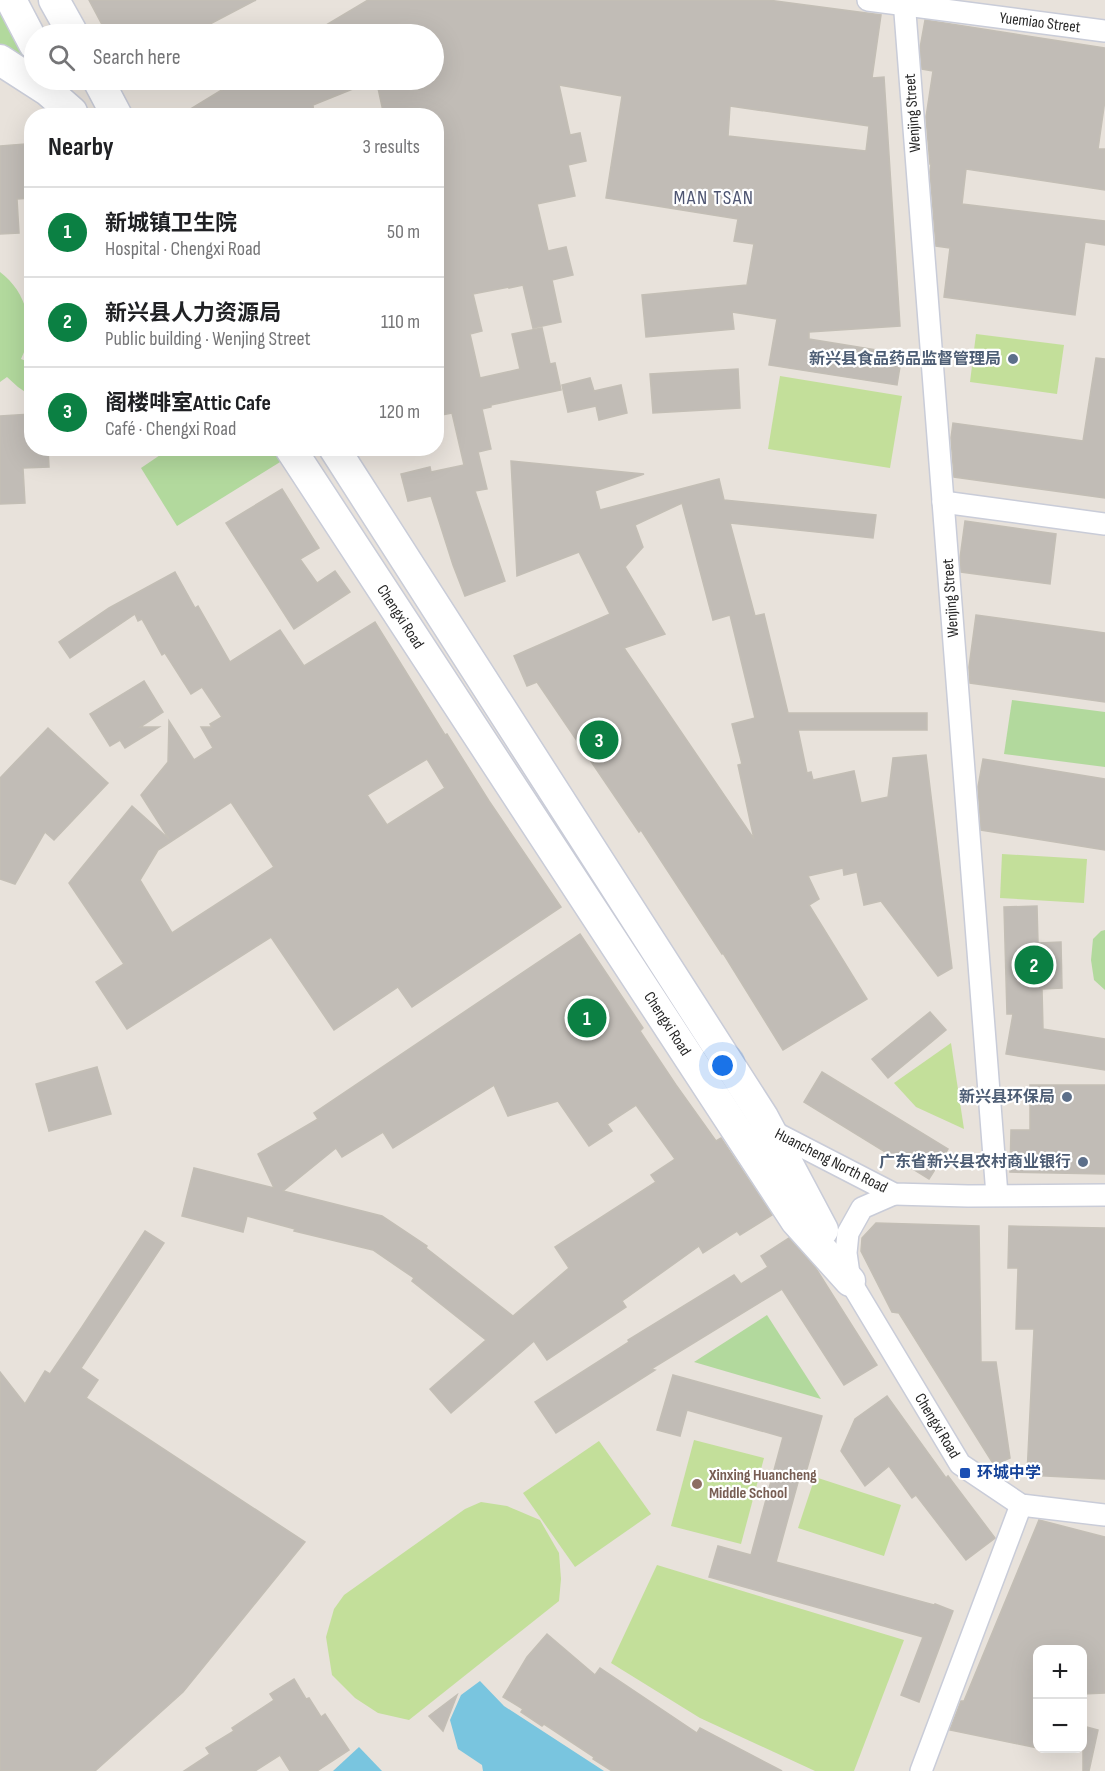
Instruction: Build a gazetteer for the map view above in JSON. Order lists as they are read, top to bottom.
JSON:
{
  "streets": {
    "main road": ["Chengxi Road"],
    "street": ["Yuemiao Street", "Wenjing Street", "Huancheng North Road"]
  },
  "crossings": [
    ["Yuemiao Street", "Wenjing Street"],
    ["Wenjing Street", "Huancheng North Road"],
    ["Chengxi Road", "Huancheng North Road"]
  ],
  "districts": ["MAN TSAN"],
  "places": {
    "other": [
      "新兴县食品药品监督管理局",
      "新兴县环保局",
      "广东省新兴县农村商业银行",
      "Xinxing Huancheng Middle School"
    ],
    "transit": ["环城中学"]
  },
  "page": {
    "search": "Search here",
    "heading": ["Nearby", "3 results"],
    "list": [
      {
        "mark": "1",
        "name": "新城镇卫生院",
        "note": "Hospital · Chengxi Road",
        "value": "50 m"
      },
      {
        "mark": "2",
        "name": "新兴县人力资源局",
        "note": "Public building · Wenjing Street",
        "value": "110 m"
      },
      {
        "mark": "3",
        "name": "阁楼啡室Attic Cafe",
        "note": "Café · Chengxi Road",
        "value": "120 m"
      }
    ],
    "pins": ["3", "2", "1"],
    "map_buttons": ["+", "−"]
  }
}
